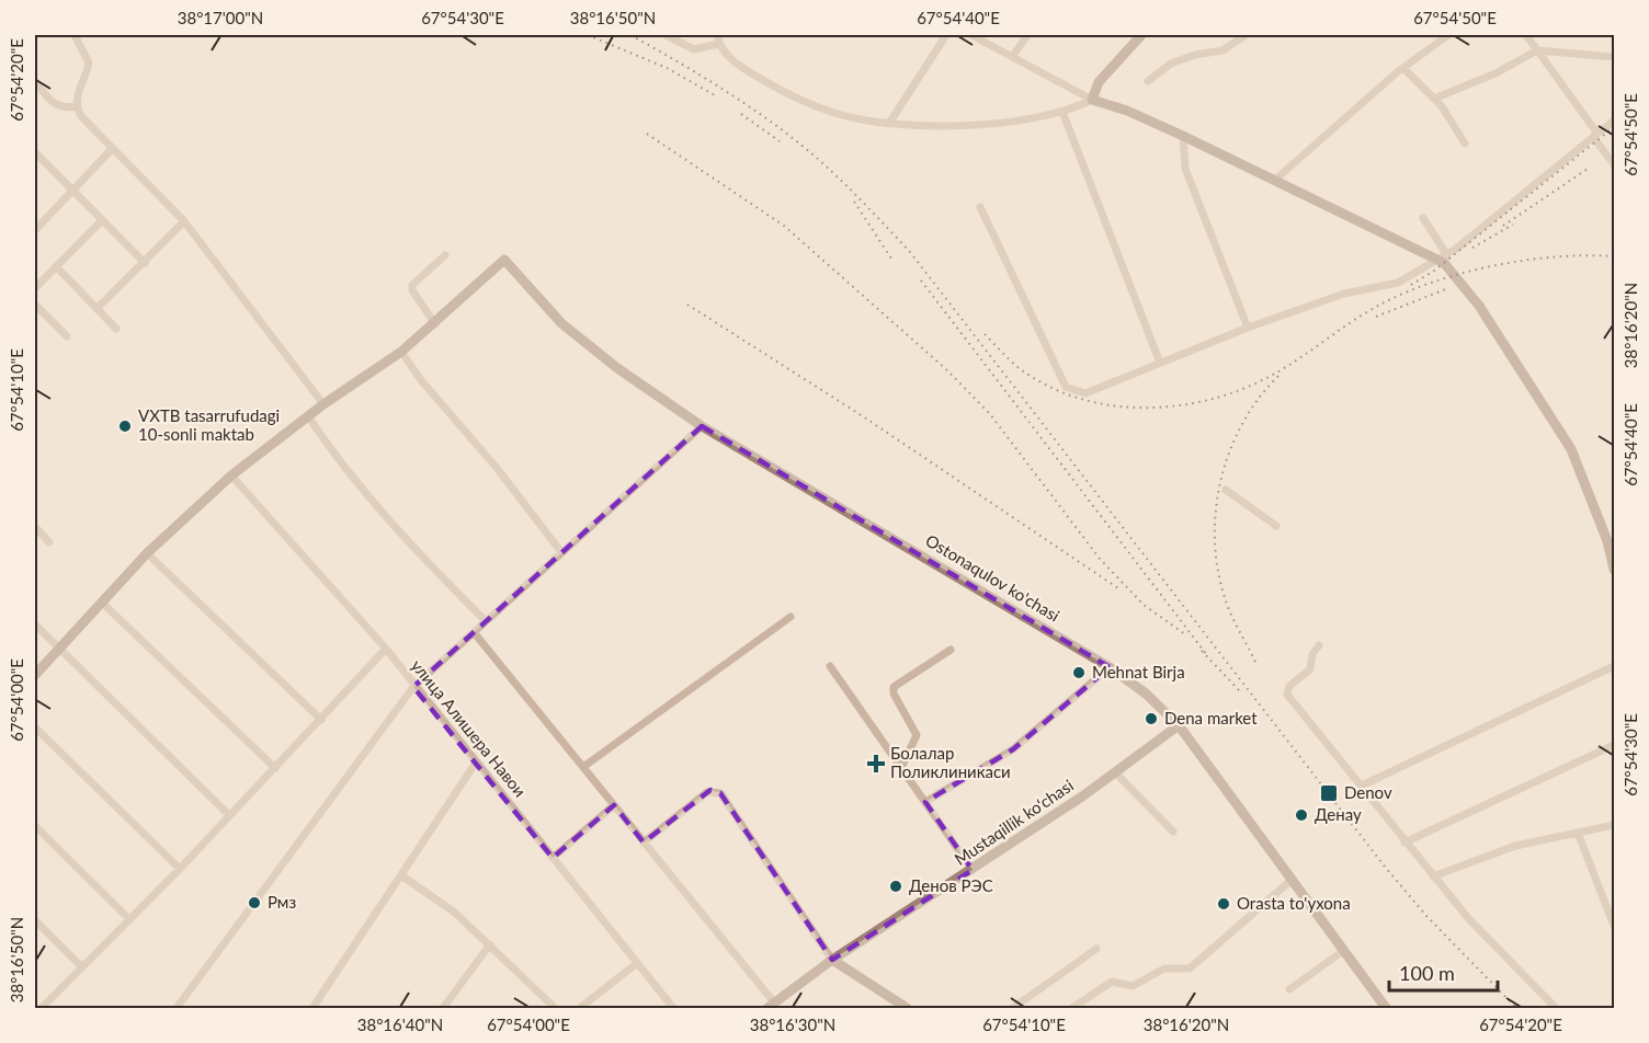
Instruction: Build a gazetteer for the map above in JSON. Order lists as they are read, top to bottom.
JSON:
{
  "streets": {
    "street": ["Ostonaqulov ko'chasi", "улица Алишера Навои", "Mustaqillik ko‘chasi"]
  },
  "crossings": [
    ["Ostonaqulov ko'chasi", "Mustaqillik ko‘chasi"]
  ],
  "places": {
    "other": [
      "VXTB tasarrufudagi 10-sonli maktab",
      "Mehnat Birja",
      "Dena market",
      "Денау",
      "Денов РЭС",
      "Рмз",
      "Orasta to'yxona"
    ],
    "health": ["Болалар Поликлиникаси"],
    "transit": ["Denov"]
  },
  "scale_bar": "100 m",
  "coordinates": [
    "38°17'00\"N",
    "67°54'30\"E",
    "38°16'50\"N",
    "67°54'40\"E",
    "67°54'50\"E",
    "67°54'20\"E",
    "38°16'20\"N",
    "67°54'10\"E",
    "67°54'00\"E",
    "38°16'40\"N",
    "38°16'30\"N"
  ]
}
